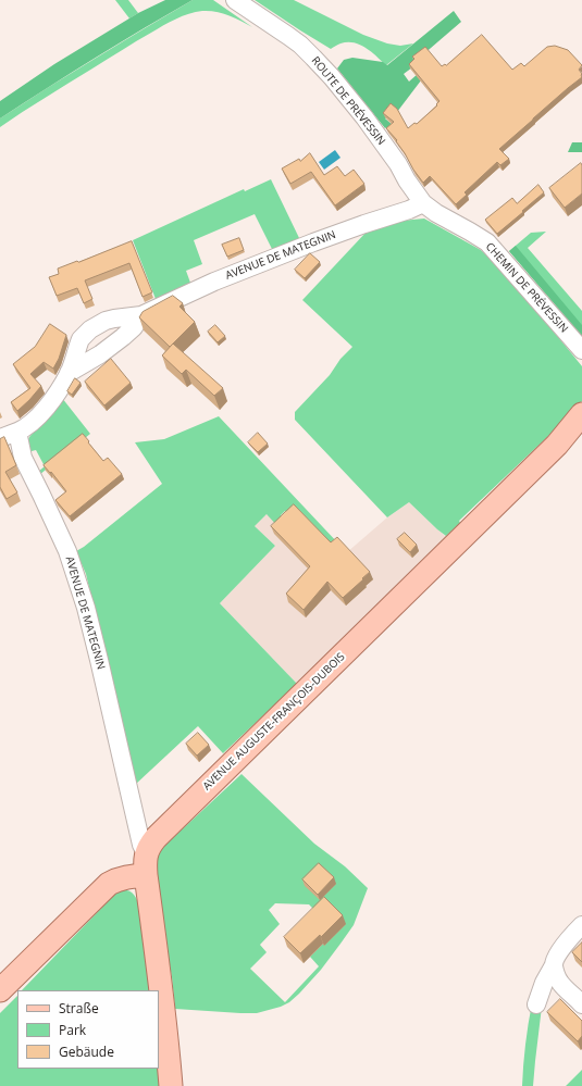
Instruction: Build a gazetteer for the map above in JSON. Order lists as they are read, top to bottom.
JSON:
{
  "streets": {
    "main road": ["AVENUE AUGUSTE-FRANÇOIS-DUBOIS"],
    "street": ["ROUTE DE PRÉVESSIN", "AVENUE DE MATEGNIN", "CHEMIN DE PRÉVESSIN"]
  },
  "crossings": [
    ["ROUTE DE PRÉVESSIN", "AVENUE DE MATEGNIN"],
    ["ROUTE DE PRÉVESSIN", "CHEMIN DE PRÉVESSIN"],
    ["AVENUE DE MATEGNIN", "CHEMIN DE PRÉVESSIN"],
    ["AVENUE DE MATEGNIN", "AVENUE AUGUSTE-FRANÇOIS-DUBOIS"]
  ],
  "legend": ["Straße", "Park", "Gebäude"]
}
